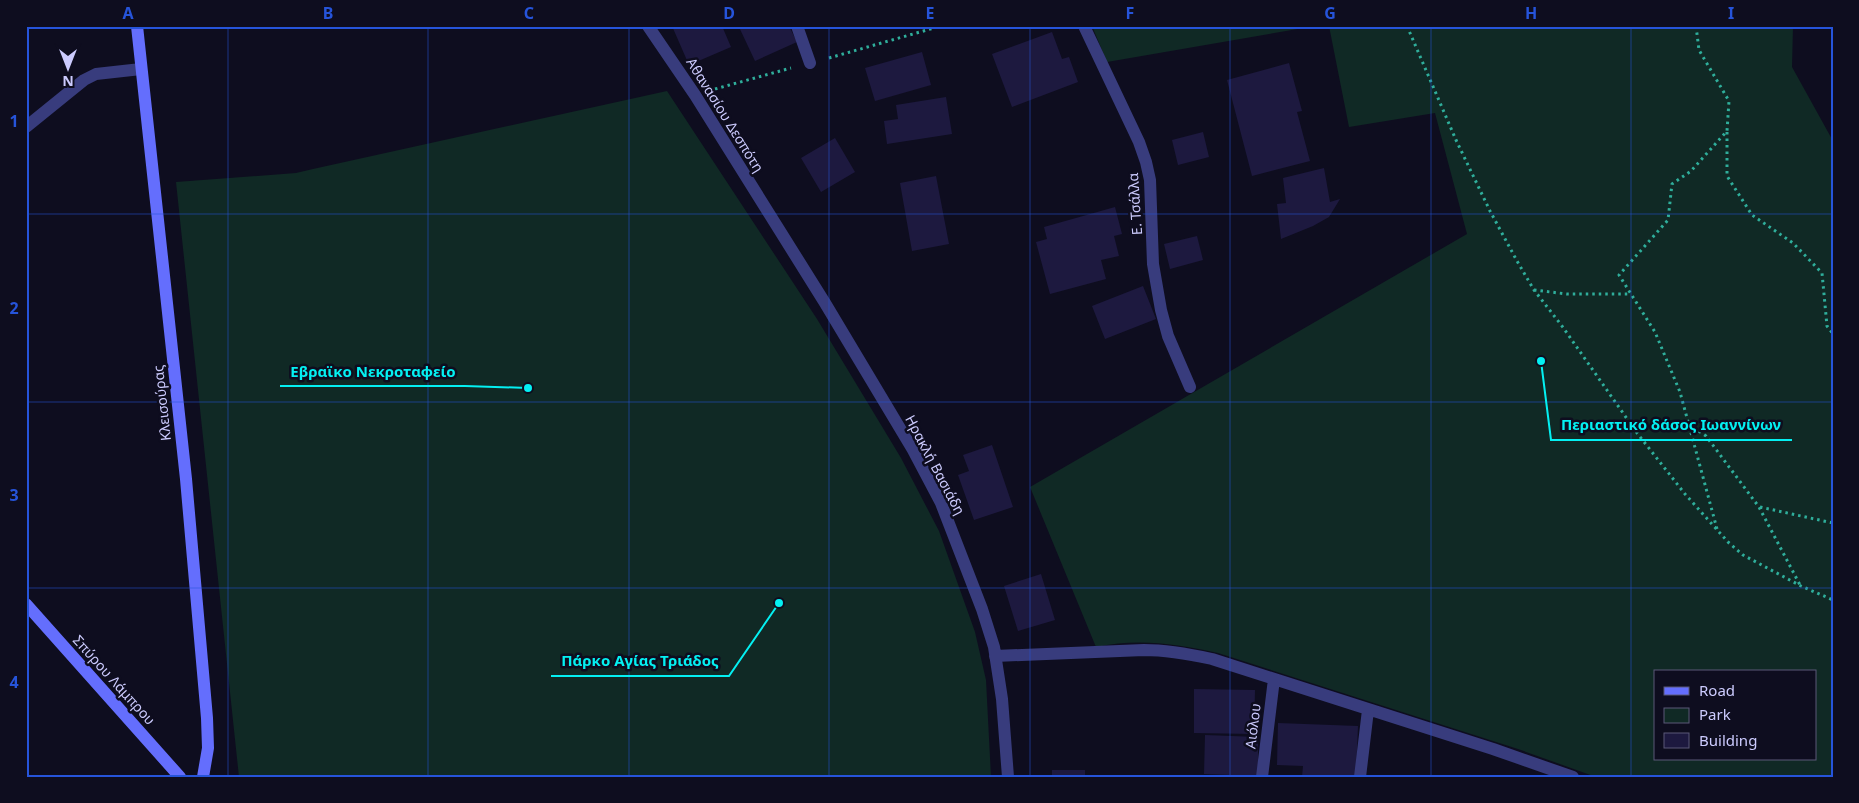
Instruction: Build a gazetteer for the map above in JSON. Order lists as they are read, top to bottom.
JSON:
{
  "streets": {
    "street": [
      "Αθανασίου Δεσπότη",
      "Ε. Τσάλλα",
      "Κλεισούρας",
      "Ηρακλή Βασιάδη",
      "Σπύρου Λάμπρου",
      "Αιόλου"
    ]
  },
  "crossings": [
    ["Αθανασίου Δεσπότη", "Ηρακλή Βασιάδη"]
  ],
  "places": ["Περιαστικό δάσος Ιωαννίνων", "Εβραϊκο Νεκροταφείο", "Πάρκο Αγίας Τριάδος"],
  "legend": ["Road", "Park", "Building"],
  "north": "bottom",
  "grid": {
    "columns": [
      "A",
      "B",
      "C",
      "D",
      "E",
      "F",
      "G",
      "H",
      "I"
    ],
    "rows": [
      "1",
      "2",
      "3",
      "4"
    ]
  }
}
